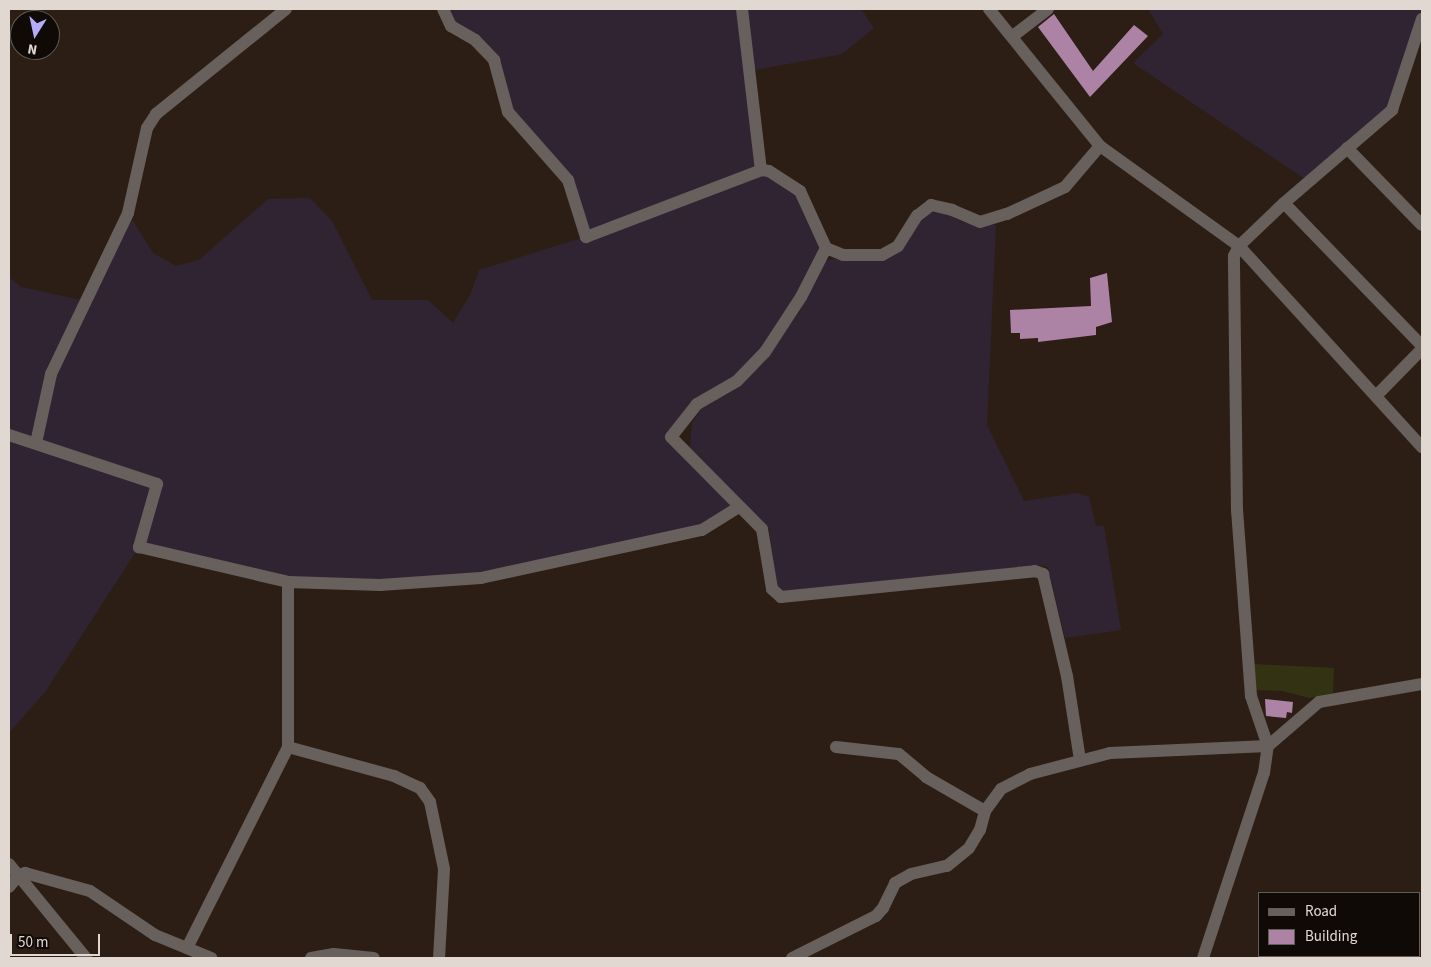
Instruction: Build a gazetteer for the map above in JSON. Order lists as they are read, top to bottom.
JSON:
{
  "legend": ["Road", "Building"],
  "scale_bar": "50 m",
  "north": "bottom"
}
